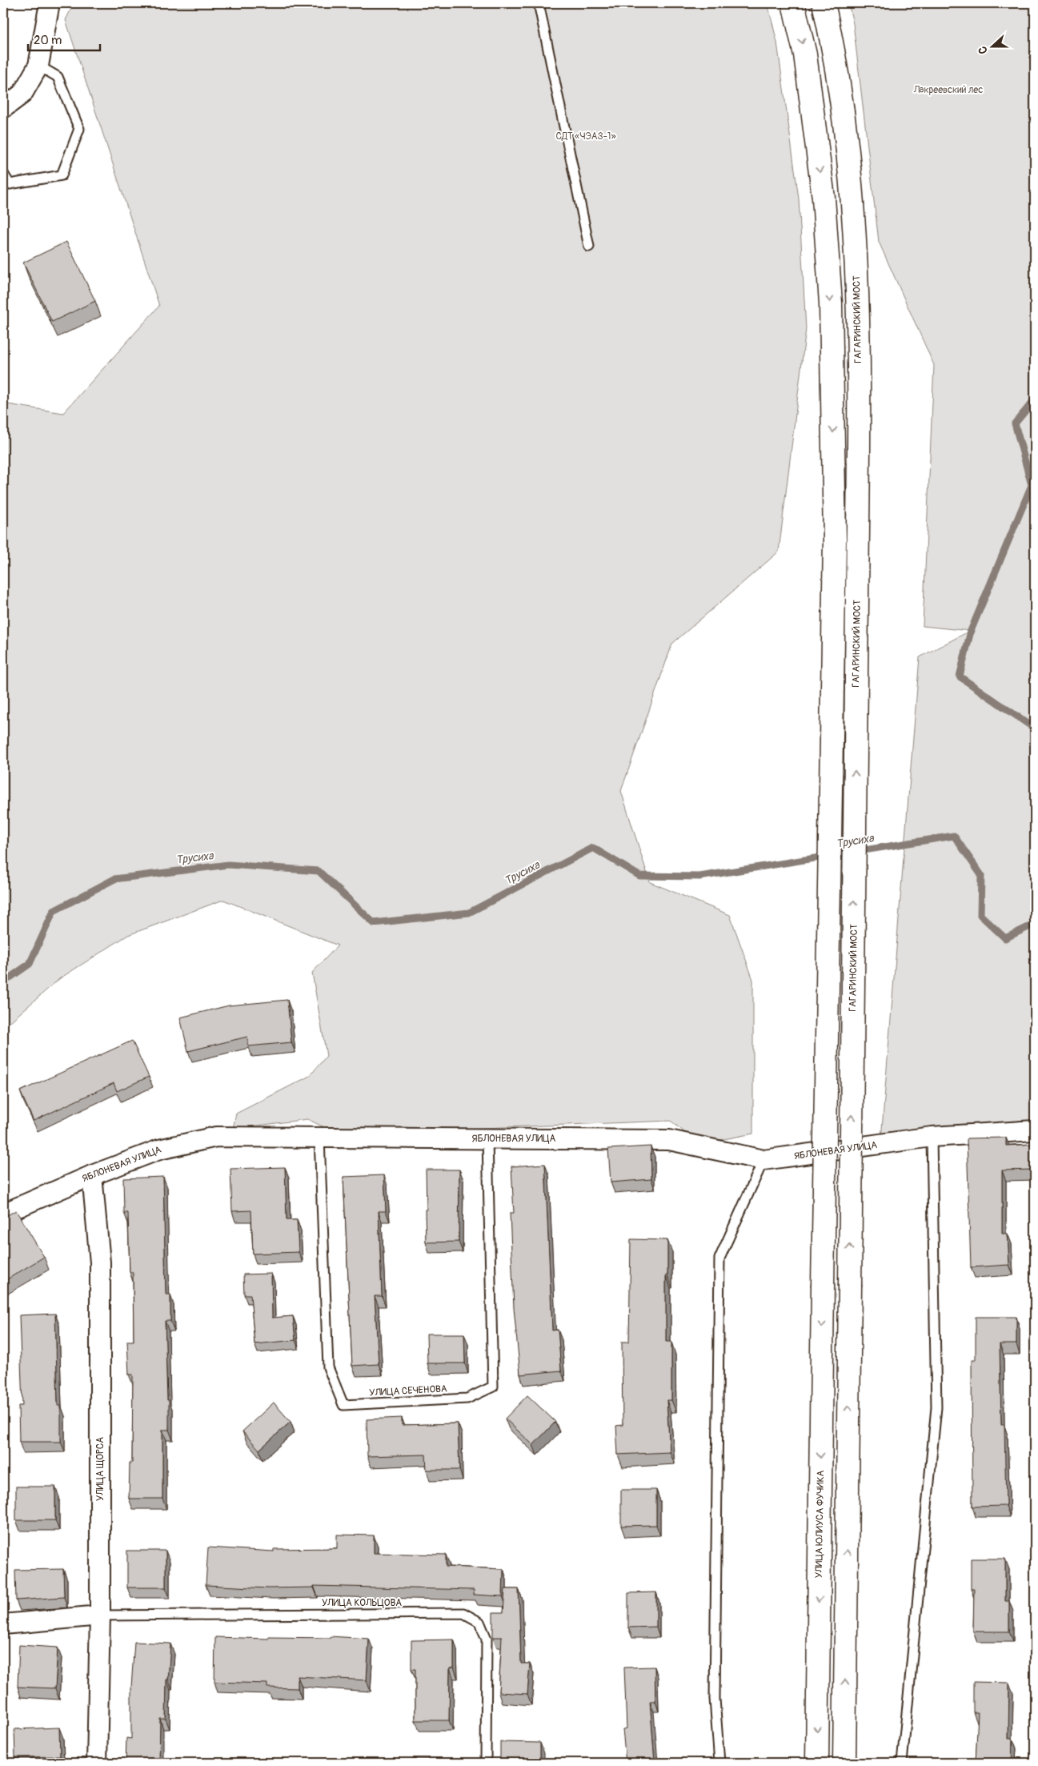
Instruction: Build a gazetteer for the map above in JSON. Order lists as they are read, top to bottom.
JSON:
{
  "streets": {
    "main road": ["ГАГАРИНСКИЙ МОСТ", "УЛИЦА ЮЛИУСА ФУЧИКА"],
    "street": ["ЯБЛОНЕВАЯ УЛИЦА", "УЛИЦА ЩОРСА"],
    "lane": ["УЛИЦА СЕЧЕНОВА", "УЛИЦА КОЛЬЦОВА"]
  },
  "crossings": [
    ["ЯБЛОНЕВАЯ УЛИЦА", "УЛИЦА СЕЧЕНОВА"],
    ["ЯБЛОНЕВАЯ УЛИЦА", "УЛИЦА ЩОРСА"],
    ["УЛИЦА ЩОРСА", "УЛИЦА КОЛЬЦОВА"]
  ],
  "one_way": ["ГАГАРИНСКИЙ МОСТ", "УЛИЦА ЮЛИУСА ФУЧИКА"],
  "water": ["Трусиха"],
  "parks": ["Лакреевский лес", "СДТ «ЧЭАЗ-1»"],
  "scale_bar": "20 m",
  "north": "left"
}
